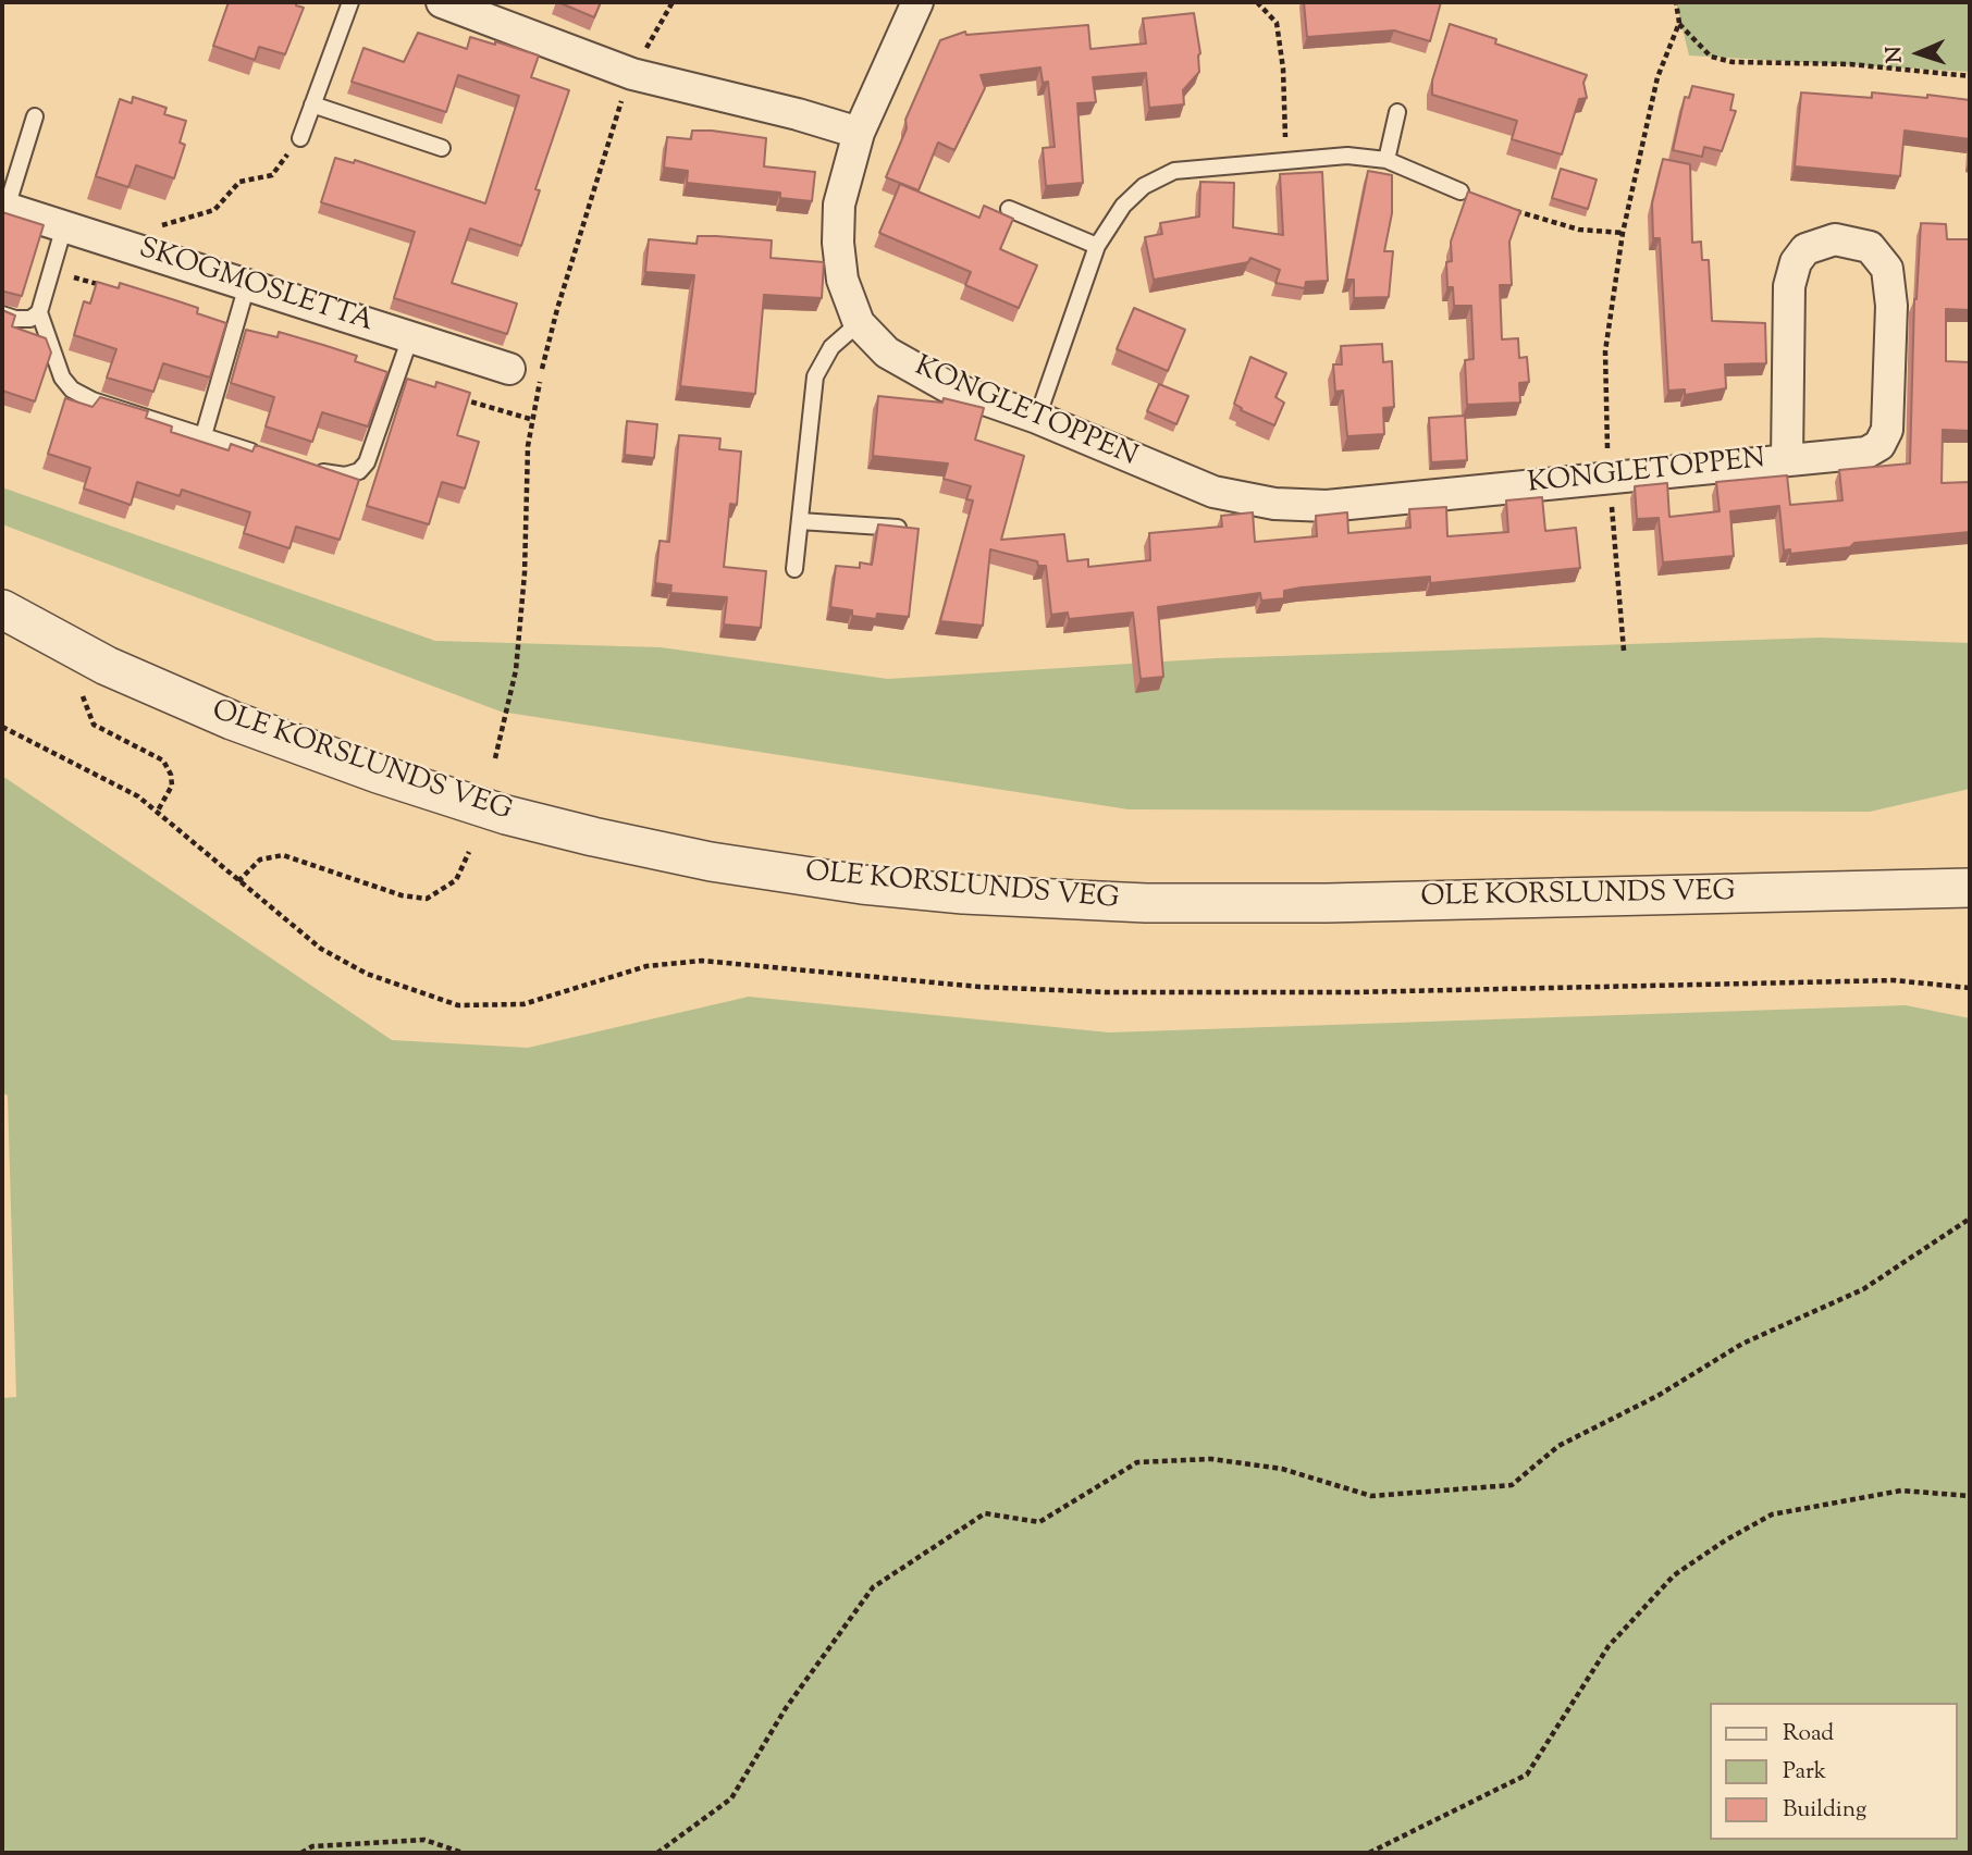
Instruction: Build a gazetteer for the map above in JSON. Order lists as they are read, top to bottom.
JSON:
{
  "streets": {
    "street": ["SKOGMOSLETTA", "KONGLETOPPEN", "OLE KORSLUNDS VEG"]
  },
  "legend": ["Road", "Park", "Building"],
  "north": "left"
}
